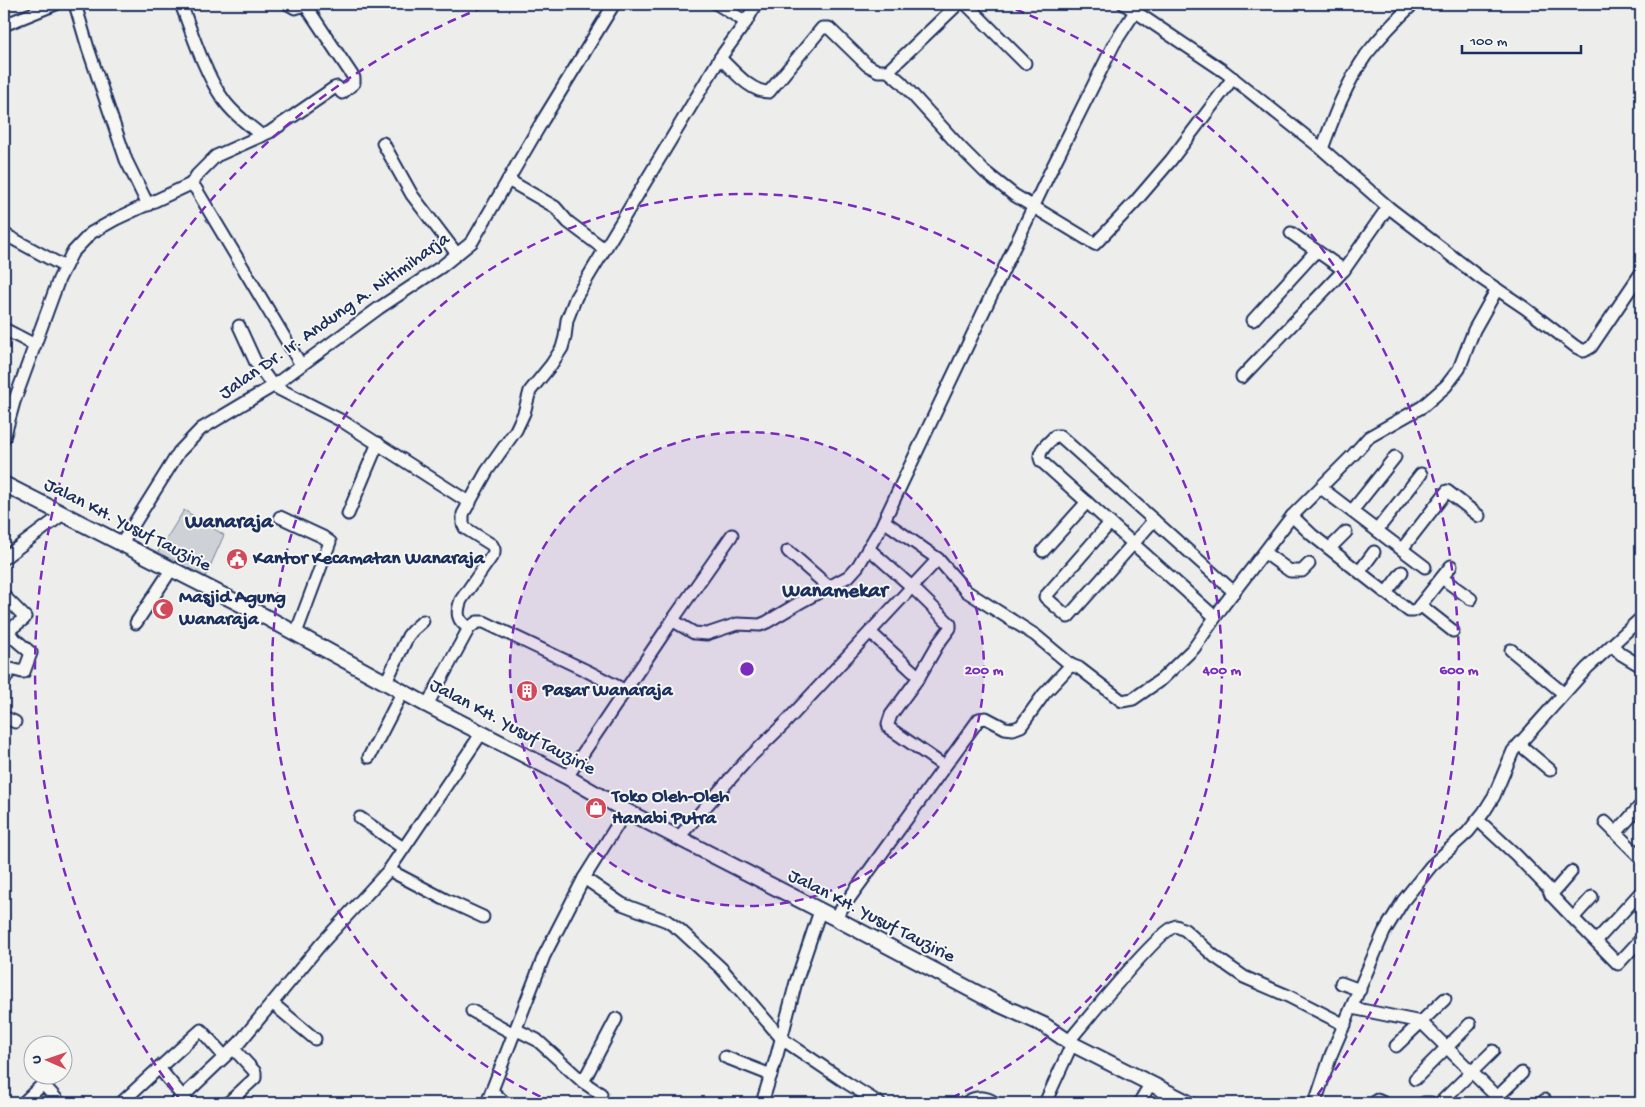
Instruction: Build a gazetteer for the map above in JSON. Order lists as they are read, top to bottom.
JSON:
{
  "streets": {
    "main road": ["Jalan KH. Yusuf Tauzirie"],
    "street": ["Jalan Dr. Ir. Andung A. Nitimiharja"]
  },
  "crossings": [
    ["Jalan Dr. Ir. Andung A. Nitimiharja", "Jalan KH. Yusuf Tauzirie"]
  ],
  "districts": ["Wanaraja", "Wanamekar"],
  "places": {
    "public building": ["Kantor Kecamatan Wanaraja"],
    "mosque": ["Masjid Agung Wanaraja"],
    "building": ["Pasar Wanaraja"],
    "shop": ["Toko Oleh-Oleh Hanabi Putra"]
  },
  "scale_bar": "100 m",
  "north": "left",
  "rings": ["200 m", "400 m", "600 m"]
}
